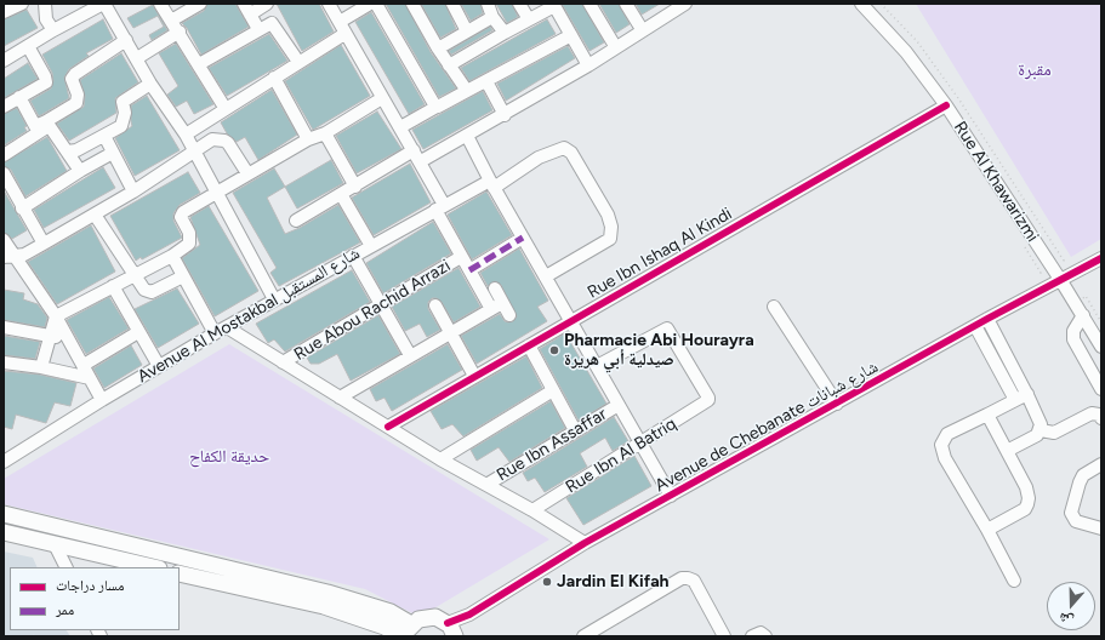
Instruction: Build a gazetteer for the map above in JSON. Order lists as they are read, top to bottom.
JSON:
{
  "streets": {
    "street": [
      "Rue Al Khawarizmi",
      "Rue Ibn Ishaq Al Kindi",
      "Rue Abou Rachid Arrazi",
      "Avenue Al Mostakbal شارع المستقبل",
      "Avenue de Chebanate شارع شبانات",
      "Rue Ibn Assaffar",
      "Rue Ibn Al Batriq"
    ]
  },
  "crossings": [
    ["Rue Al Khawarizmi", "Rue Ibn Ishaq Al Kindi"],
    ["Rue Al Khawarizmi", "Avenue de Chebanate شارع شبانات"]
  ],
  "parks": ["مقبرة", "حديقة الكفاح"],
  "places": ["Pharmacie Abi Hourayra صيدلية أبي هريرة", "Jardin El Kifah"],
  "legend": ["مسار دراجات", "ممر"],
  "north": "bottom"
}
